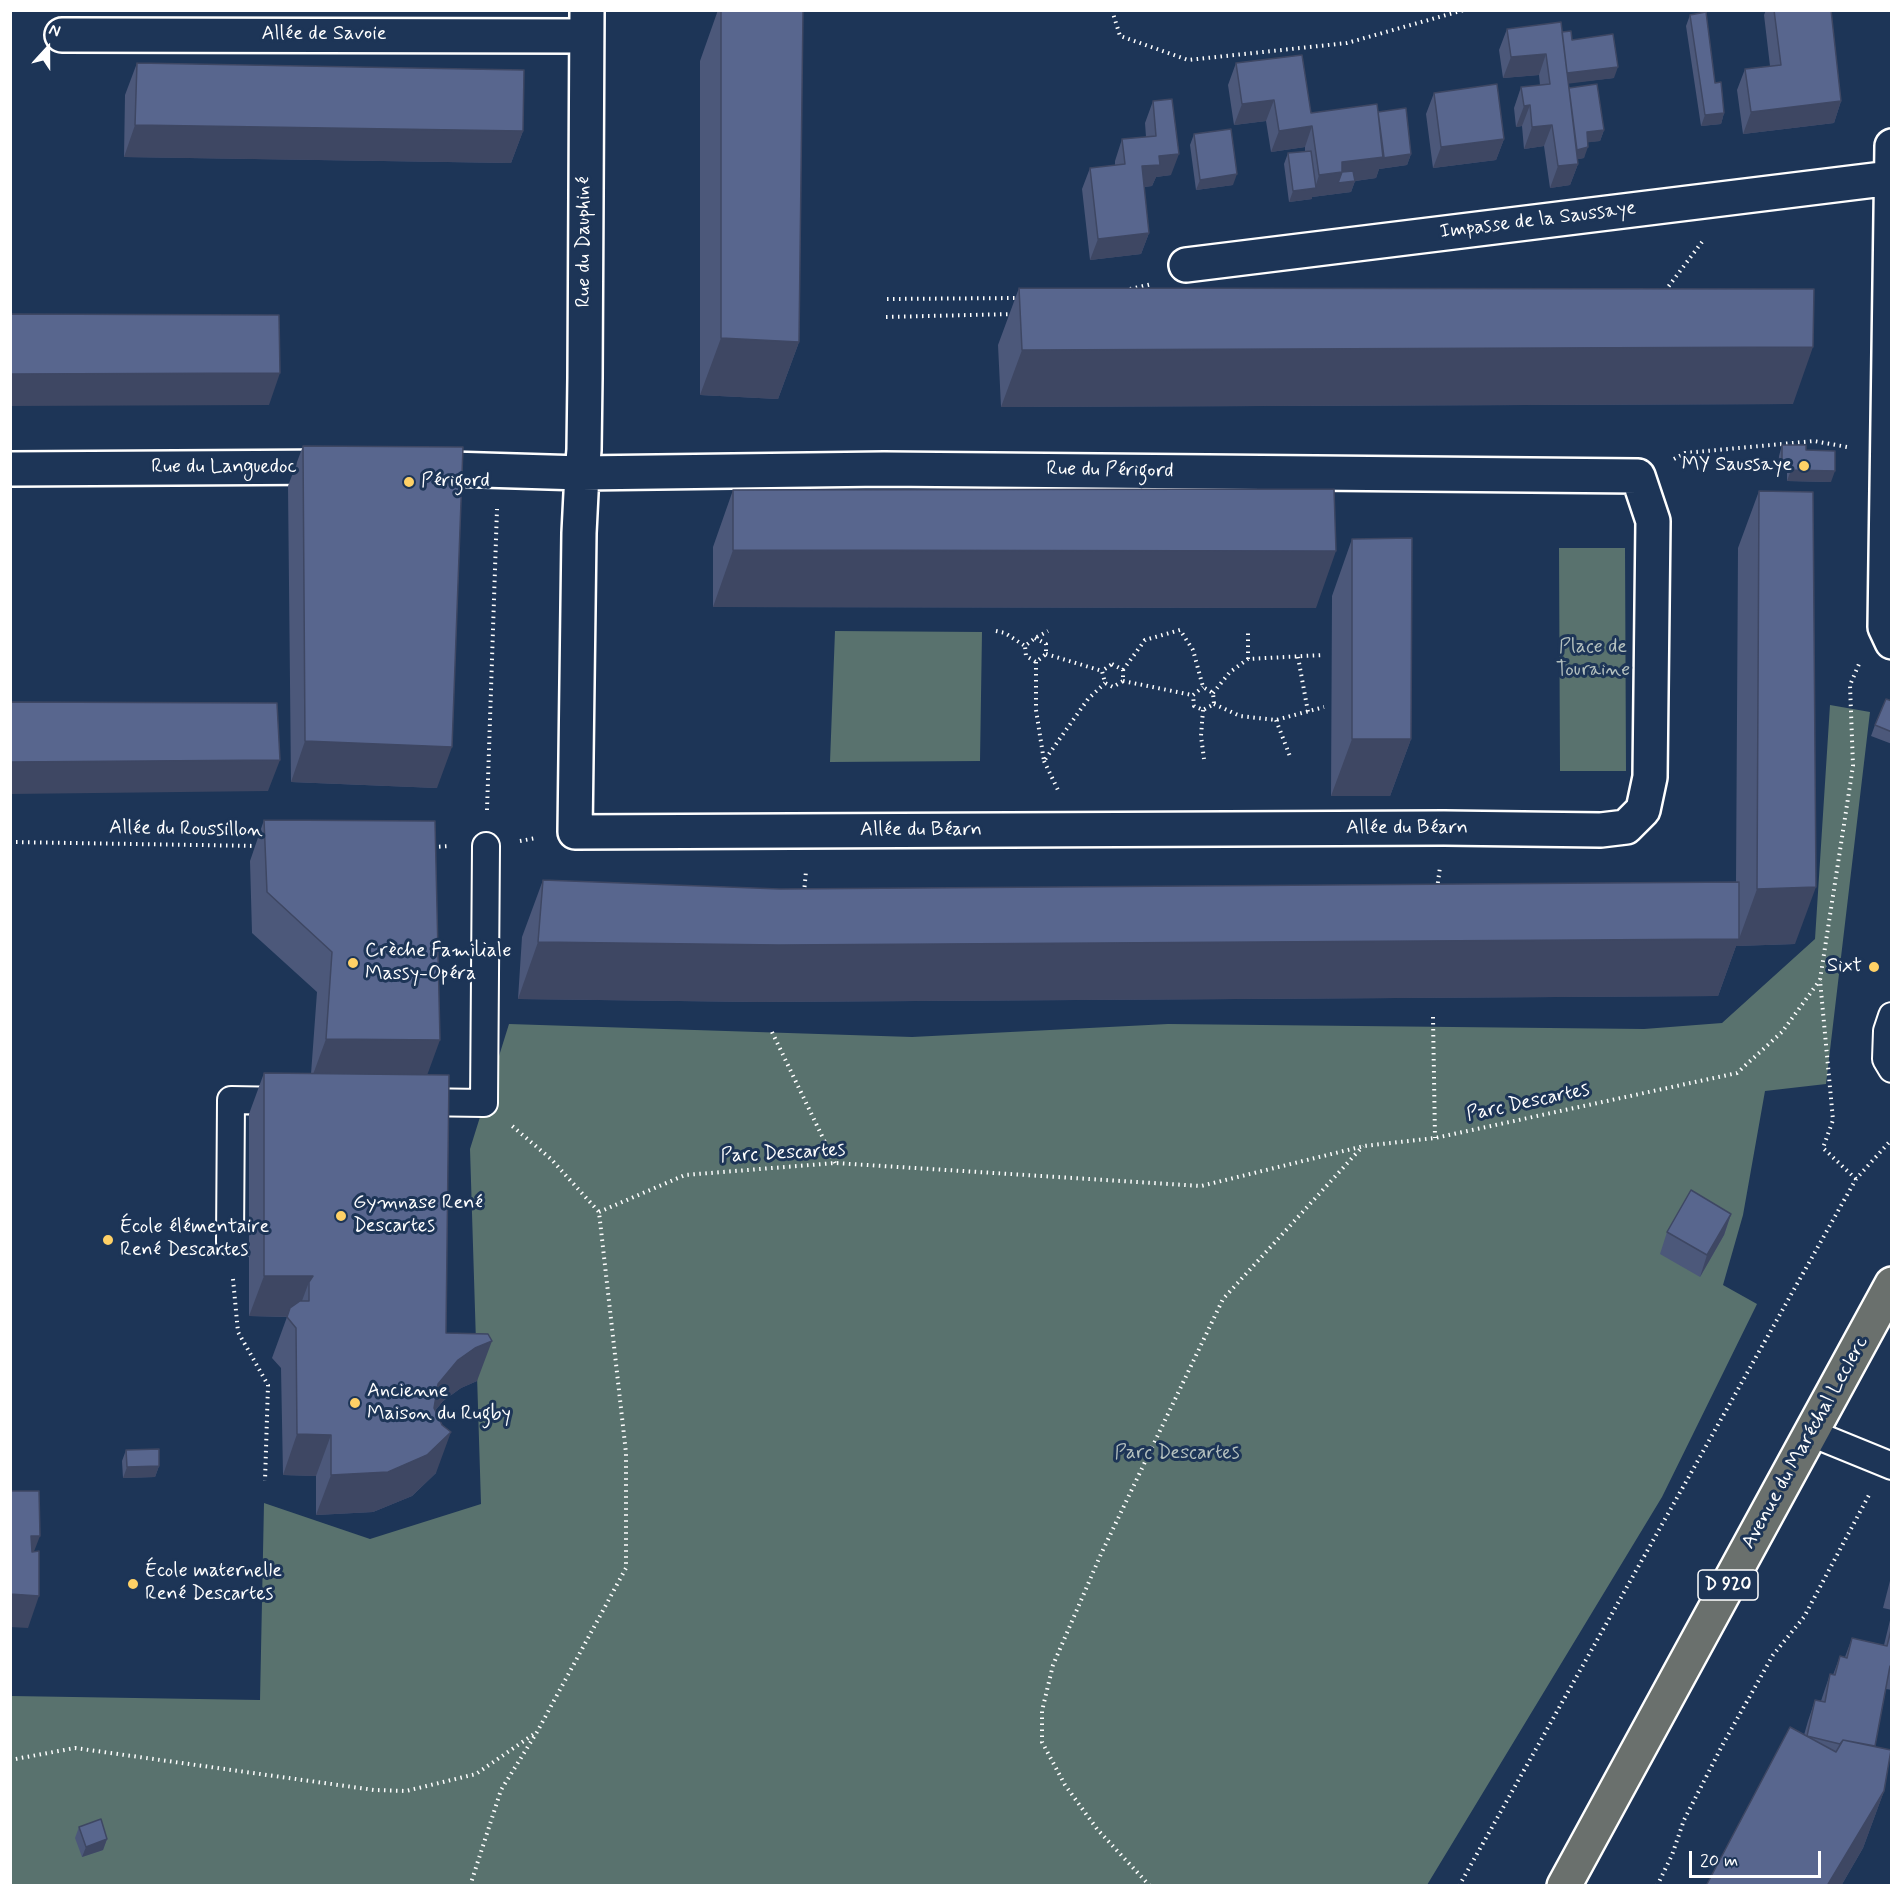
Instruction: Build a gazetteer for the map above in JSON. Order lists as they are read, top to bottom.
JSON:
{
  "streets": {
    "main road": ["Avenue du Maréchal Leclerc", "D 920"],
    "street": [
      "Allée de Savoie",
      "Impasse de la Saussaye",
      "Rue du Dauphiné",
      "Rue du Languedoc",
      "Rue du Périgord",
      "Allée du Béarn"
    ],
    "path": ["Allée du Roussillon", "Parc Descartes"]
  },
  "crossings": [
    ["Allée de Savoie", "Rue du Dauphiné"],
    ["Rue du Dauphiné", "Rue du Languedoc"],
    ["Rue du Dauphiné", "Rue du Périgord"],
    ["Rue du Languedoc", "Rue du Périgord"],
    ["Rue du Périgord", "Allée du Béarn"]
  ],
  "parks": ["Place de Touraine", "Parc Descartes"],
  "places": [
    "MY Saussaye",
    "Périgord",
    "Crèche Familiale Massy-Opéra",
    "Sixt",
    "Gymnase René Descartes",
    "École élémentaire René Descartes",
    "Ancienne Maison du Rugby",
    "École maternelle René Descartes"
  ],
  "scale_bar": "20 m",
  "north": "top"
}
